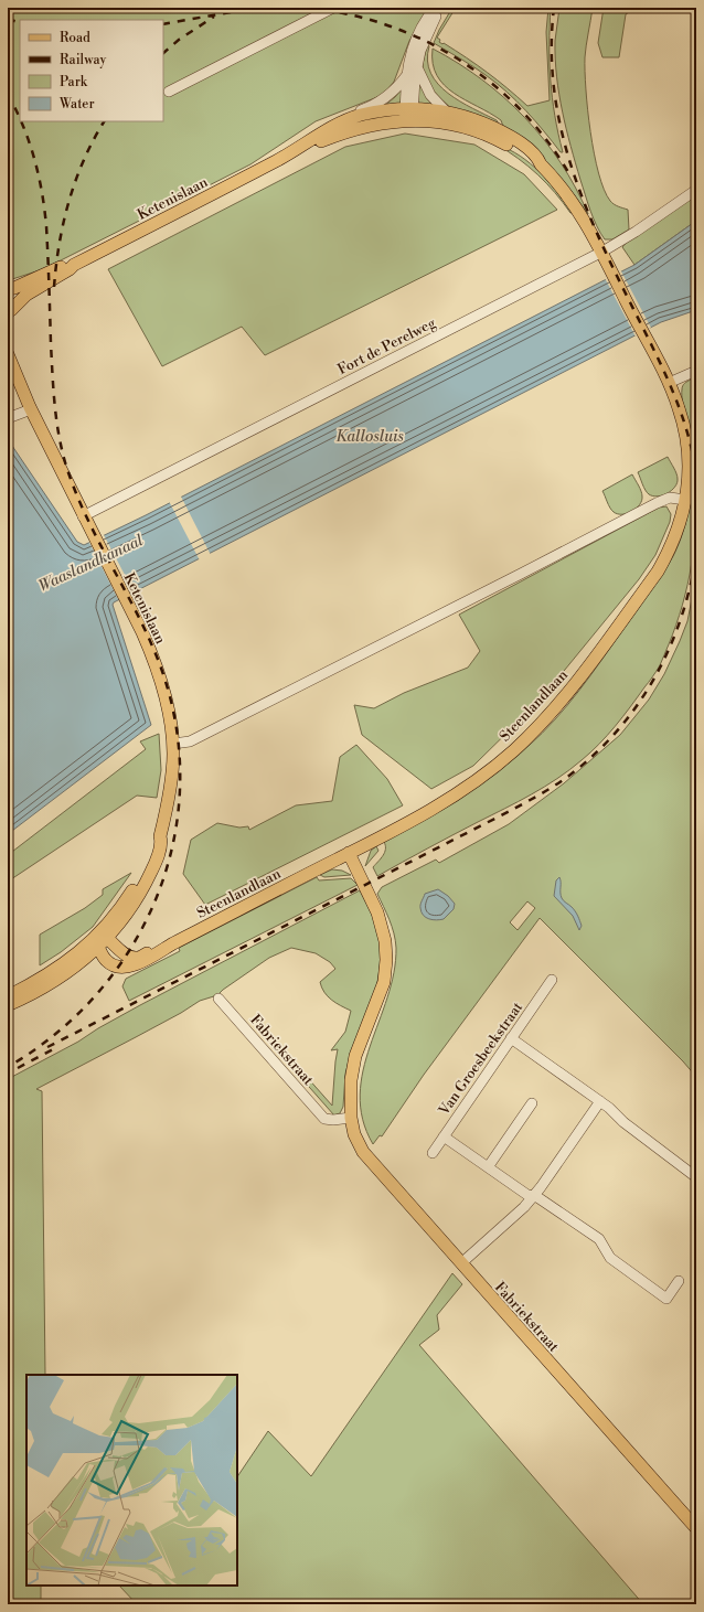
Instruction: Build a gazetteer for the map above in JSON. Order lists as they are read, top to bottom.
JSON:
{
  "streets": {
    "main road": ["Ketenislaan", "Steenlandlaan", "Fabriekstraat"],
    "street": ["Fort de Perelweg", "Van Groesbeekstraat"]
  },
  "crossings": [
    ["Ketenislaan", "Fort de Perelweg"],
    ["Ketenislaan", "Steenlandlaan"],
    ["Fort de Perelweg", "Steenlandlaan"],
    ["Steenlandlaan", "Fabriekstraat"]
  ],
  "water": ["Kallosluis", "Waaslandkanaal"],
  "legend": [
    "Road",
    "Railway",
    "Park",
    "Water"
  ]
}
